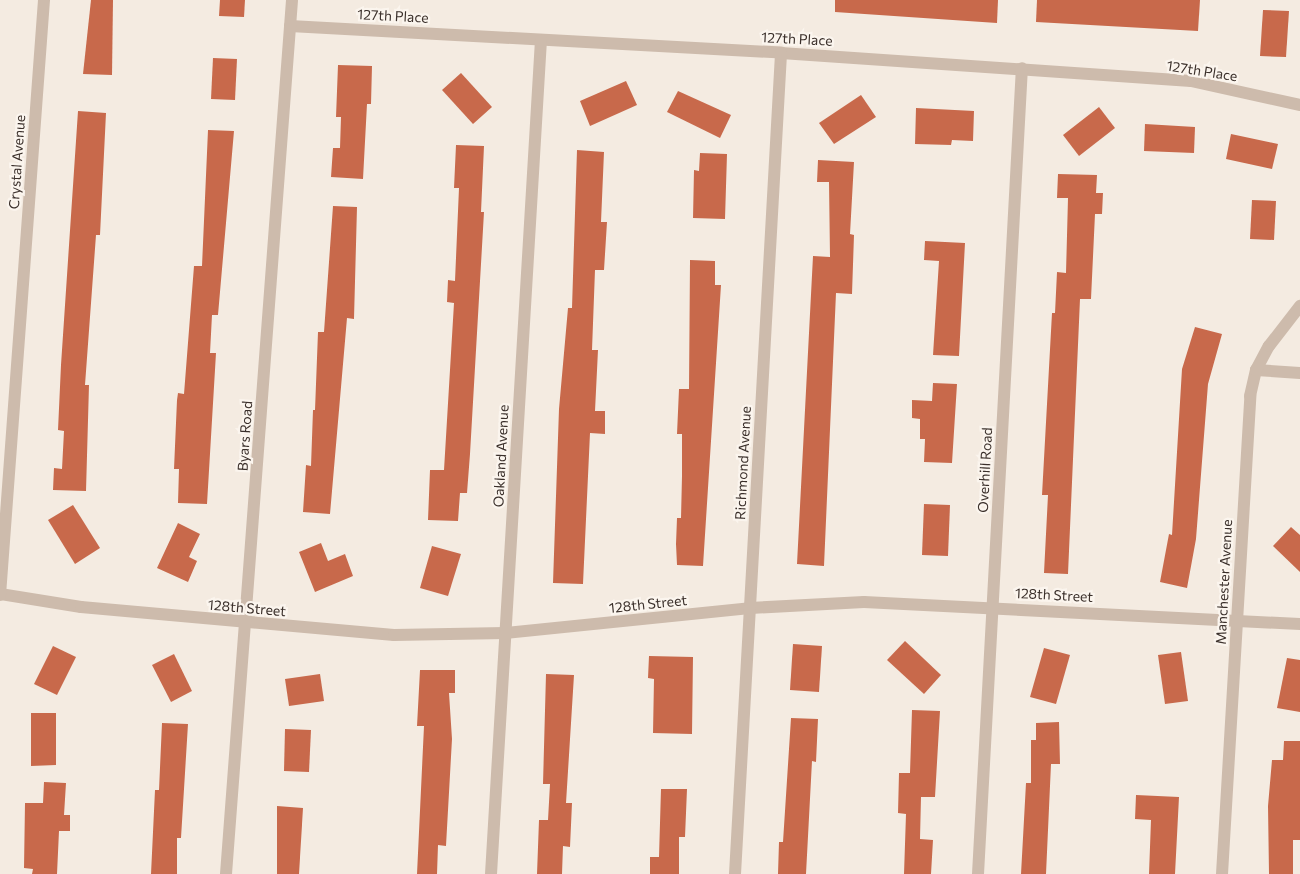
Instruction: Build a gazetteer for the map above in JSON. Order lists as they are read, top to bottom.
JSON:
{
  "streets": {
    "street": [
      "127th Place",
      "Crystal Avenue",
      "Byars Road",
      "Oakland Avenue",
      "Richmond Avenue",
      "Overhill Road",
      "Manchester Avenue",
      "128th Street"
    ]
  },
  "crossings": [
    ["127th Place", "Byars Road"],
    ["127th Place", "Oakland Avenue"],
    ["127th Place", "Richmond Avenue"],
    ["127th Place", "Overhill Road"],
    ["Crystal Avenue", "128th Street"],
    ["Byars Road", "128th Street"],
    ["Oakland Avenue", "128th Street"],
    ["Richmond Avenue", "128th Street"],
    ["Overhill Road", "128th Street"],
    ["Manchester Avenue", "128th Street"]
  ]
}
